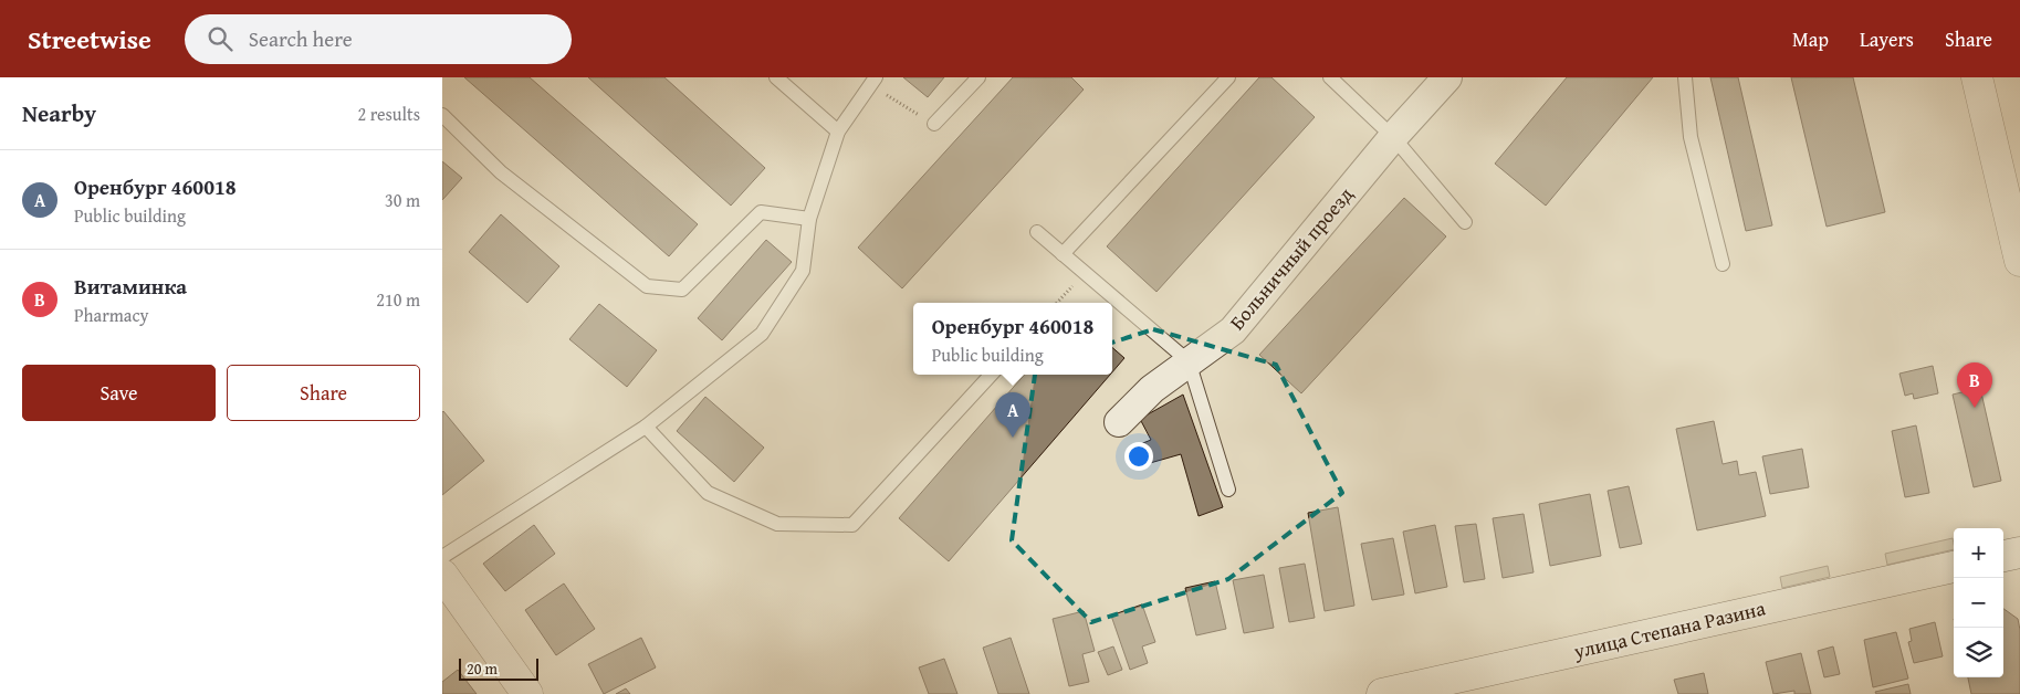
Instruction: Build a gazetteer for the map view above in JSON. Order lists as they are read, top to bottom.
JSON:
{
  "streets": {
    "main road": ["улица Степана Разина"],
    "street": ["Больничный проезд"]
  },
  "scale_bar": "20 m",
  "page": {
    "header": "Streetwise",
    "search": "Search here",
    "nav": ["Map", "Layers", "Share"],
    "heading": ["Nearby", "2 results"],
    "list": [
      {
        "mark": "A",
        "name": "Оренбург 460018",
        "note": "Public building",
        "value": "30 m"
      },
      {
        "mark": "B",
        "name": "Витаминка",
        "note": "Pharmacy",
        "value": "210 m"
      }
    ],
    "popup": ["Оренбург 460018", "Public building"],
    "buttons": ["Save", "Share"],
    "pins": ["B", "A"],
    "map_buttons": ["+", "−"],
    "scale": "20 m"
  }
}
